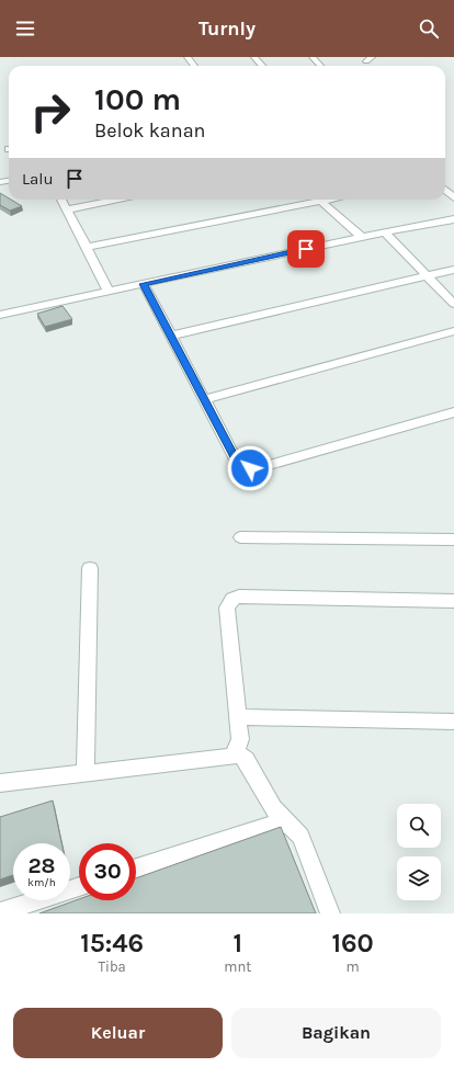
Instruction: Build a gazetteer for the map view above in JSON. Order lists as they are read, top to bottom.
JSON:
{
  "page": {
    "header": "Turnly",
    "turn": ["100 m", "Belok kanan"],
    "then": "Lalu",
    "speed": "28 km/h",
    "limit": "30",
    "eta": [
      "15:46",
      "Tiba",
      "1",
      "mnt",
      "160",
      "m"
    ],
    "buttons": ["Keluar", "Bagikan"]
  }
}
